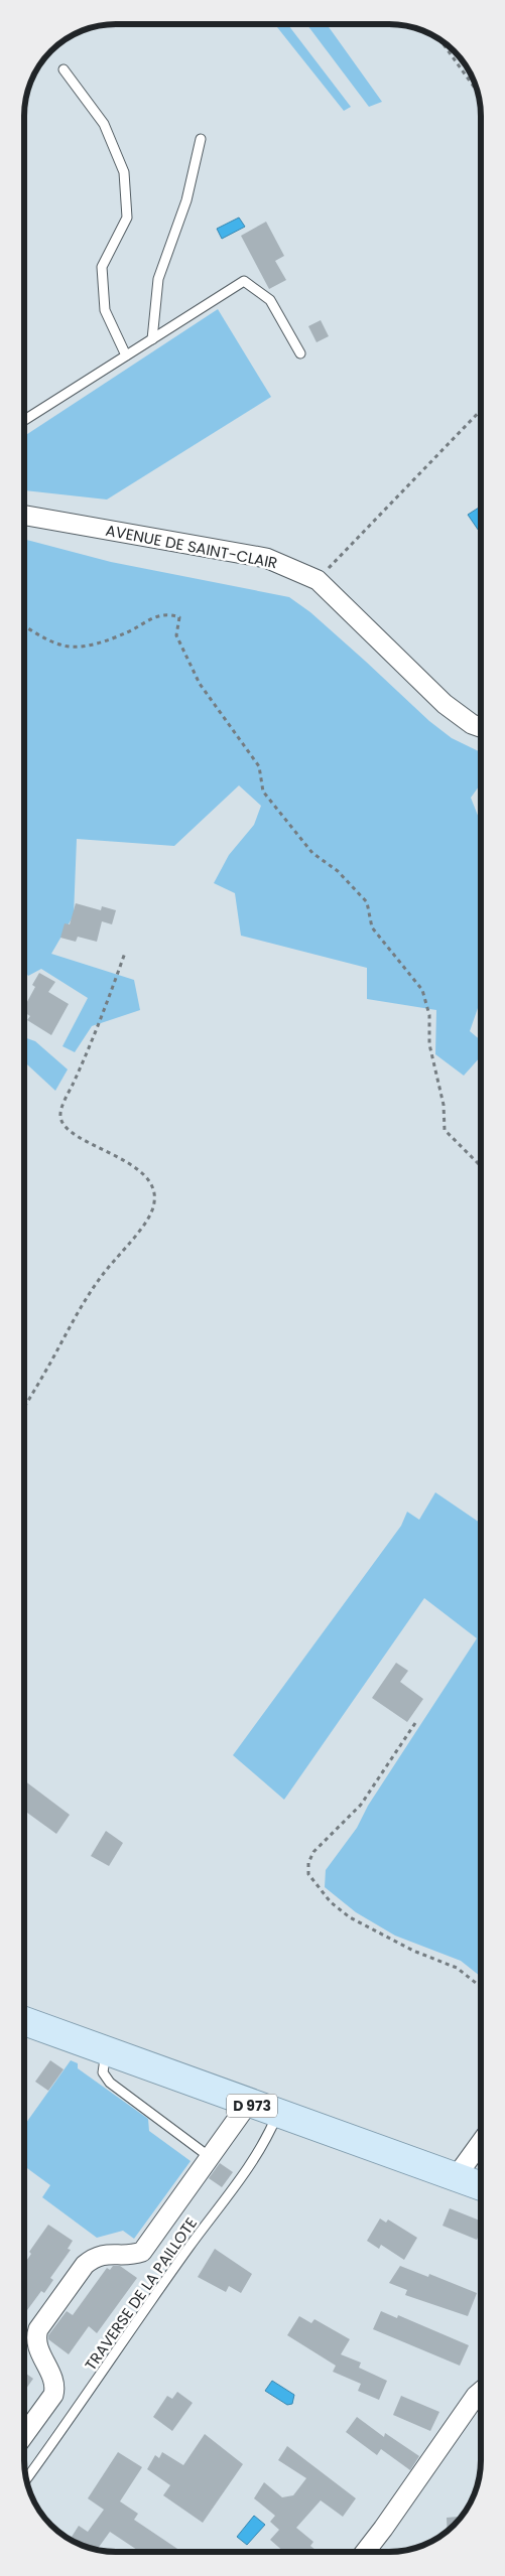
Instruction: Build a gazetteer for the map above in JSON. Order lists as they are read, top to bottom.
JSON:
{
  "streets": {
    "main road": ["D 973"],
    "street": ["AVENUE DE SAINT-CLAIR"],
    "lane": ["TRAVERSE DE LA PAILLOTE"]
  },
  "crossings": [
    ["D 973", "TRAVERSE DE LA PAILLOTE"]
  ]
}
